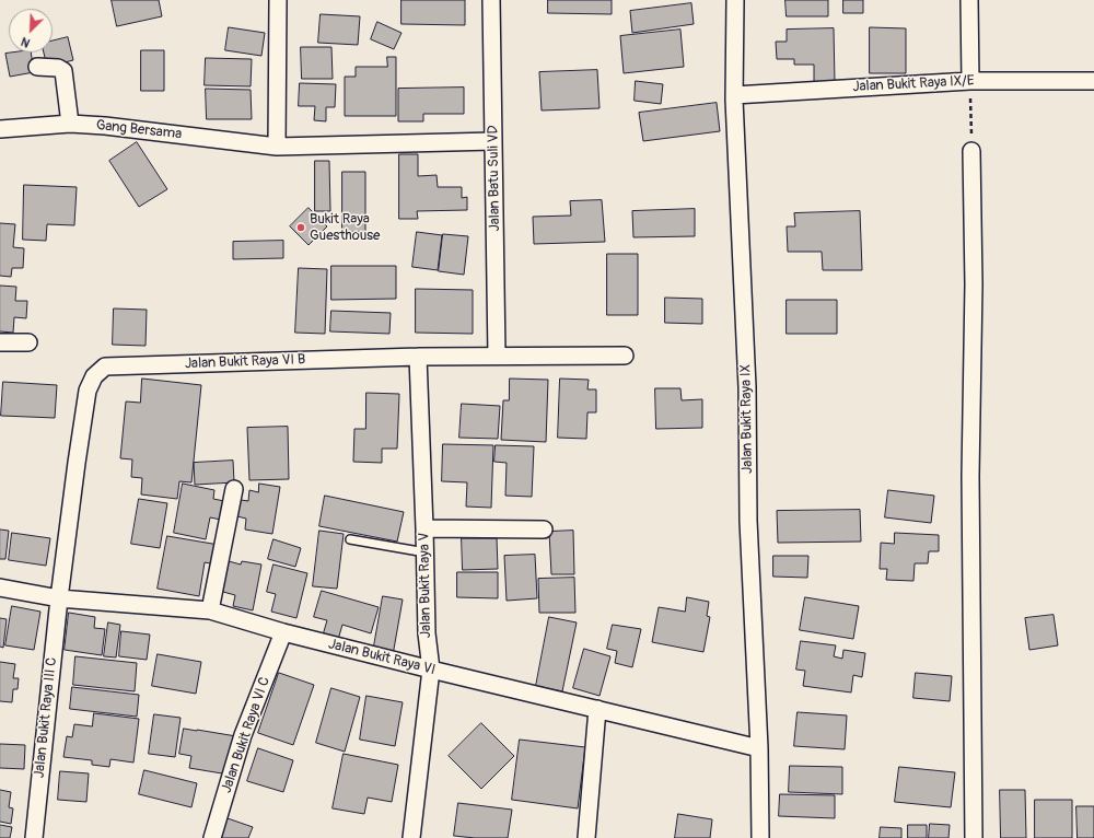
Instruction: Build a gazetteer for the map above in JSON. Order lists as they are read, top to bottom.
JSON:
{
  "streets": {
    "street": [
      "Jalan Bukit Raya IX/E",
      "Gang Bersama",
      "Jalan Batu Suli VD",
      "Jalan Bukit Raya VI B",
      "Jalan Bukit Raya IX",
      "Jalan Bukit Raya V",
      "Jalan Bukit Raya VI",
      "Jalan Bukit Raya III C",
      "Jalan Bukit Raya VI C"
    ]
  },
  "crossings": [
    ["Jalan Bukit Raya IX/E", "Jalan Bukit Raya IX"],
    ["Gang Bersama", "Jalan Batu Suli VD"],
    ["Jalan Batu Suli VD", "Jalan Bukit Raya VI B"],
    ["Jalan Bukit Raya VI B", "Jalan Bukit Raya V"],
    ["Jalan Bukit Raya VI B", "Jalan Bukit Raya VI"],
    ["Jalan Bukit Raya VI B", "Jalan Bukit Raya III C"],
    ["Jalan Bukit Raya IX", "Jalan Bukit Raya VI"],
    ["Jalan Bukit Raya V", "Jalan Bukit Raya VI"],
    ["Jalan Bukit Raya VI", "Jalan Bukit Raya III C"],
    ["Jalan Bukit Raya VI", "Jalan Bukit Raya VI C"]
  ],
  "places": ["Bukit Raya Guesthouse"],
  "north": "bottom left"
}
